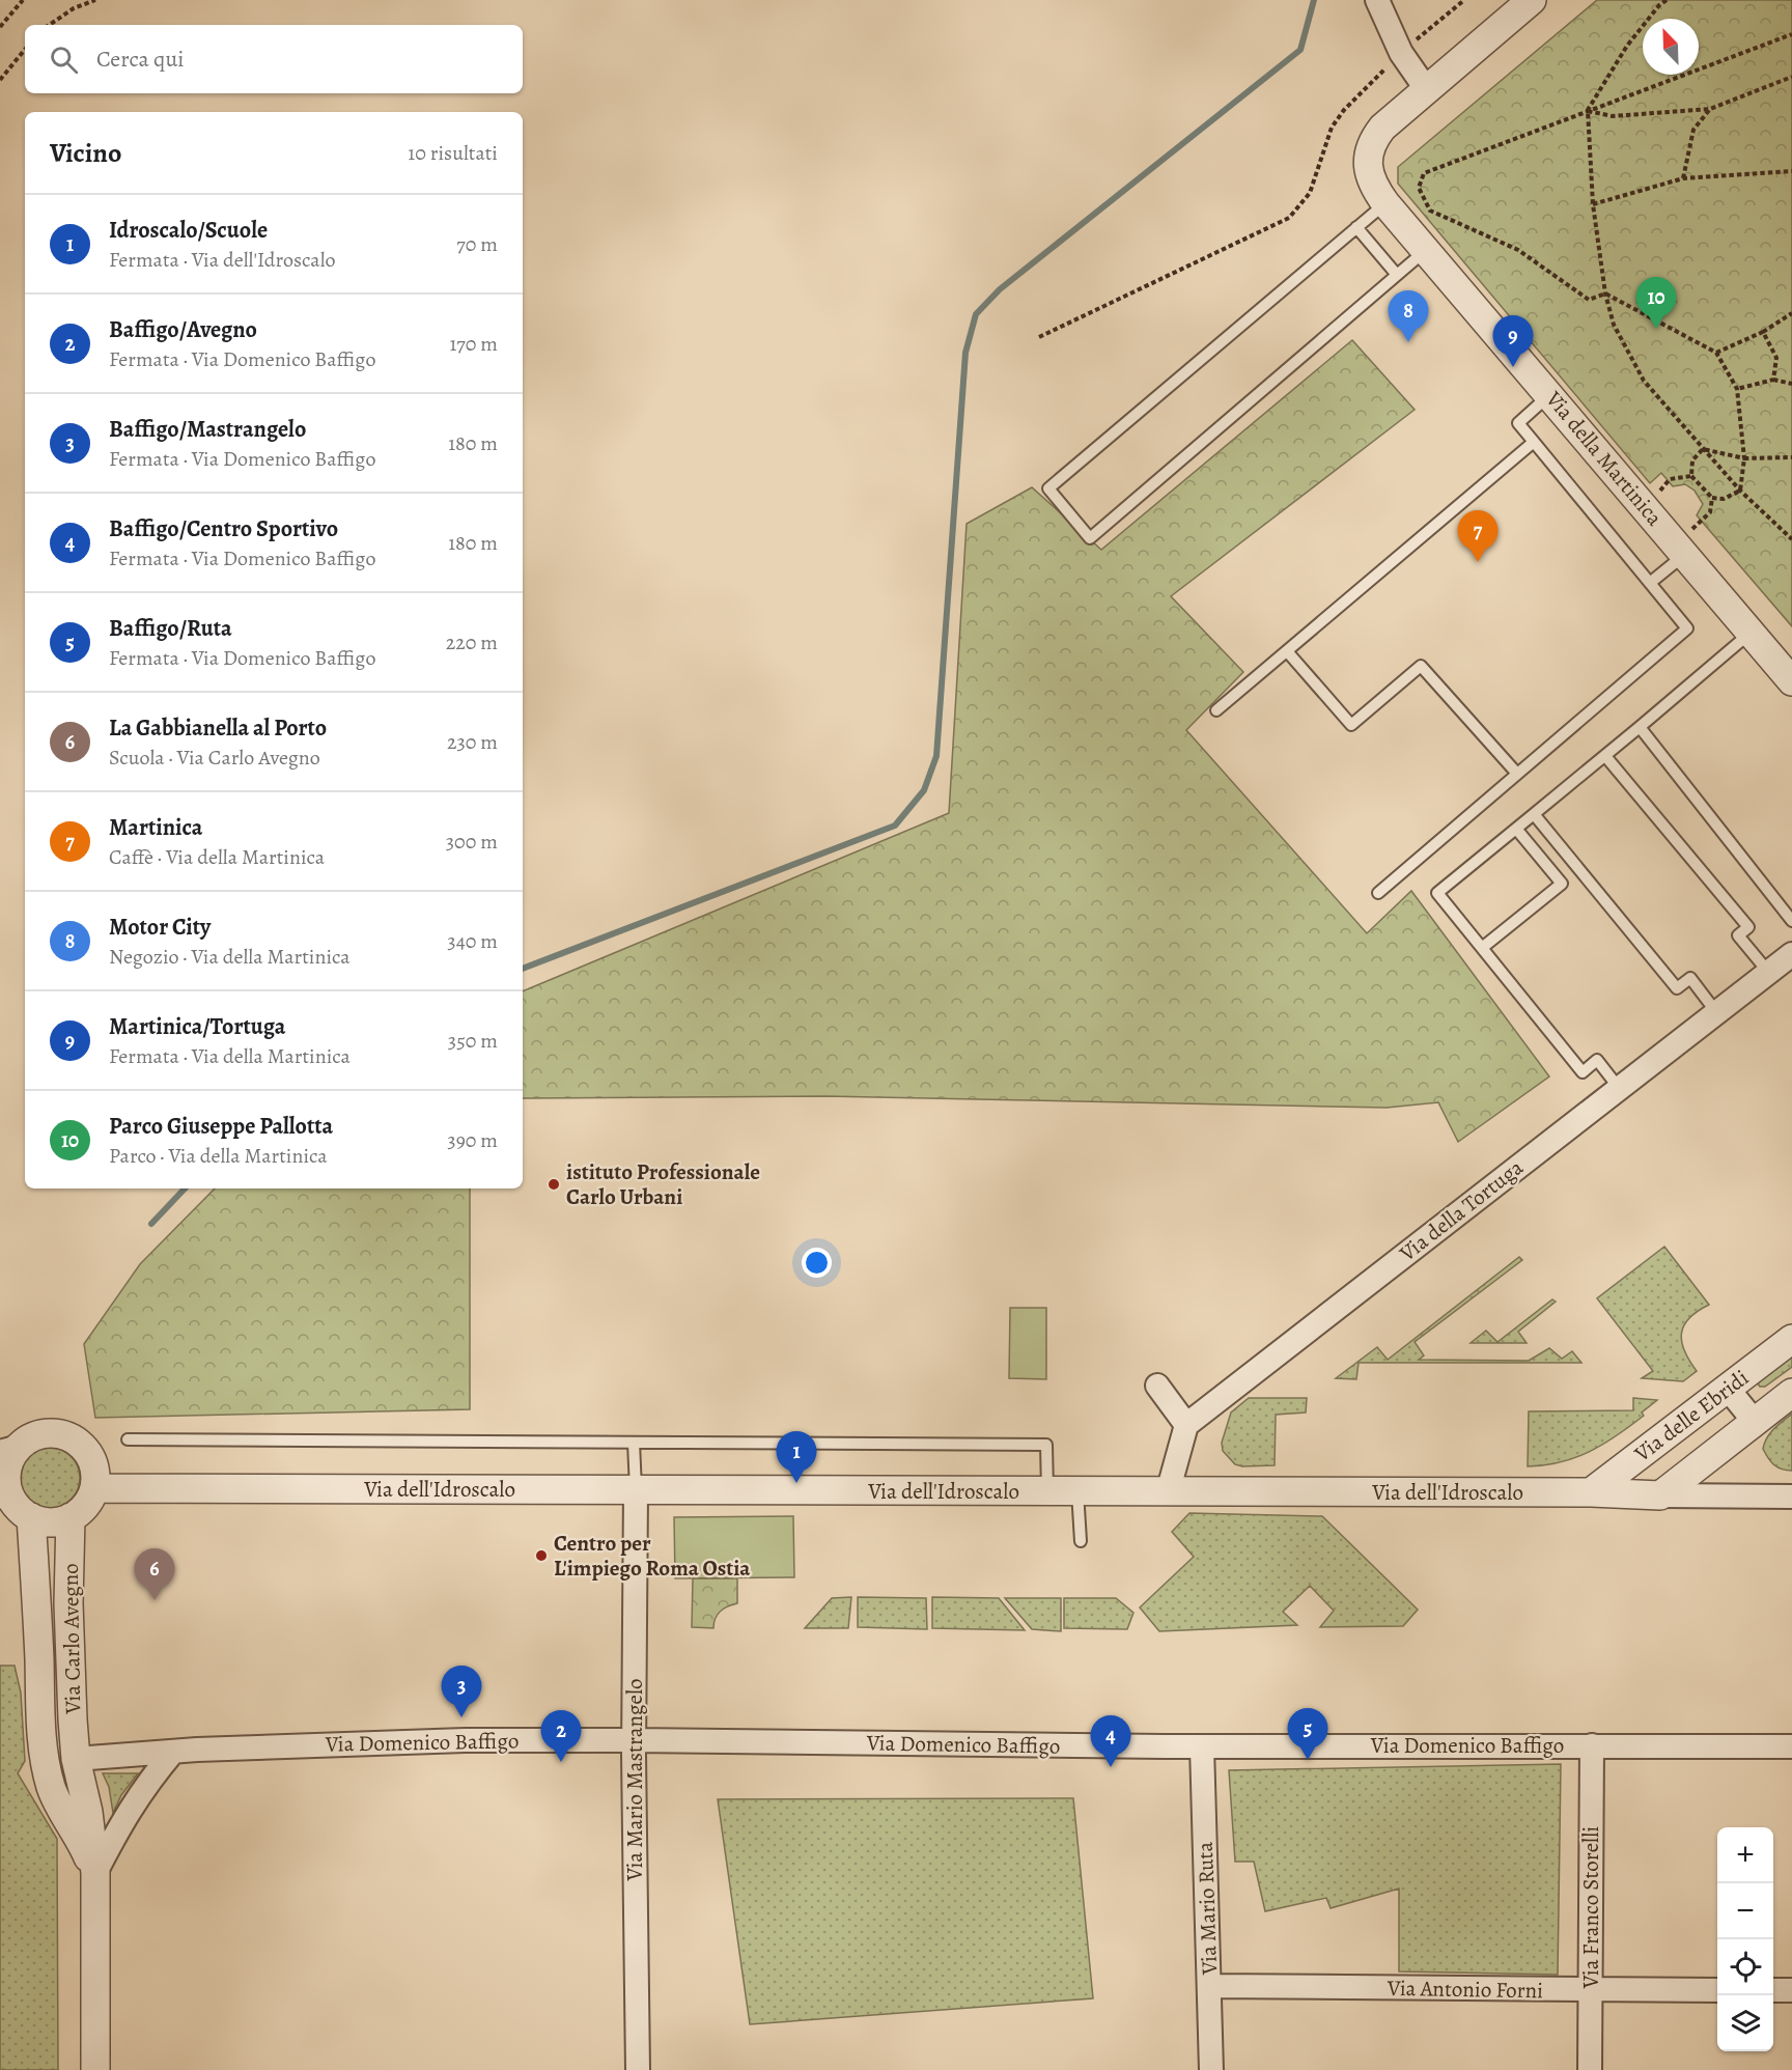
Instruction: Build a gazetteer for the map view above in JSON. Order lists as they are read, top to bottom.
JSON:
{
  "streets": {
    "street": [
      "Via della Martinica",
      "Via della Tortuga",
      "Via delle Ebridi",
      "Via dell'Idroscalo",
      "Via Carlo Avegno",
      "Via Domenico Baffigo",
      "Via Mario Mastrangelo",
      "Via Franco Storelli",
      "Via Mario Ruta",
      "Via Antonio Forni"
    ]
  },
  "crossings": [
    ["Via delle Ebridi", "Via dell'Idroscalo"],
    ["Via dell'Idroscalo", "Via Carlo Avegno"],
    ["Via dell'Idroscalo", "Via Mario Mastrangelo"],
    ["Via Carlo Avegno", "Via Domenico Baffigo"],
    ["Via Domenico Baffigo", "Via Mario Mastrangelo"],
    ["Via Domenico Baffigo", "Via Franco Storelli"],
    ["Via Domenico Baffigo", "Via Mario Ruta"],
    ["Via Franco Storelli", "Via Antonio Forni"],
    ["Via Mario Ruta", "Via Antonio Forni"]
  ],
  "places": ["istituto Professionale Carlo Urbani", "Centro per L'impiego Roma Ostia"],
  "north": "top left",
  "page": {
    "search": "Cerca qui",
    "heading": ["Vicino", "10 risultati"],
    "list": [
      {
        "mark": "1",
        "name": "Idroscalo/Scuole",
        "note": "Fermata · Via dell'Idroscalo",
        "value": "70 m"
      },
      {
        "mark": "2",
        "name": "Baffigo/Avegno",
        "note": "Fermata · Via Domenico Baffigo",
        "value": "170 m"
      },
      {
        "mark": "3",
        "name": "Baffigo/Mastrangelo",
        "note": "Fermata · Via Domenico Baffigo",
        "value": "180 m"
      },
      {
        "mark": "4",
        "name": "Baffigo/Centro Sportivo",
        "note": "Fermata · Via Domenico Baffigo",
        "value": "180 m"
      },
      {
        "mark": "5",
        "name": "Baffigo/Ruta",
        "note": "Fermata · Via Domenico Baffigo",
        "value": "220 m"
      },
      {
        "mark": "6",
        "name": "La Gabbianella al Porto",
        "note": "Scuola · Via Carlo Avegno",
        "value": "230 m"
      },
      {
        "mark": "7",
        "name": "Martinica",
        "note": "Caffè · Via della Martinica",
        "value": "300 m"
      },
      {
        "mark": "8",
        "name": "Motor City",
        "note": "Negozio · Via della Martinica",
        "value": "340 m"
      },
      {
        "mark": "9",
        "name": "Martinica/Tortuga",
        "note": "Fermata · Via della Martinica",
        "value": "350 m"
      },
      {
        "mark": "10",
        "name": "Parco Giuseppe Pallotta",
        "note": "Parco · Via della Martinica",
        "value": "390 m"
      }
    ],
    "pins": [
      "10",
      "8",
      "9",
      "7",
      "1",
      "6",
      "3",
      "5",
      "2",
      "4"
    ],
    "map_buttons": ["+", "−"]
  }
}
